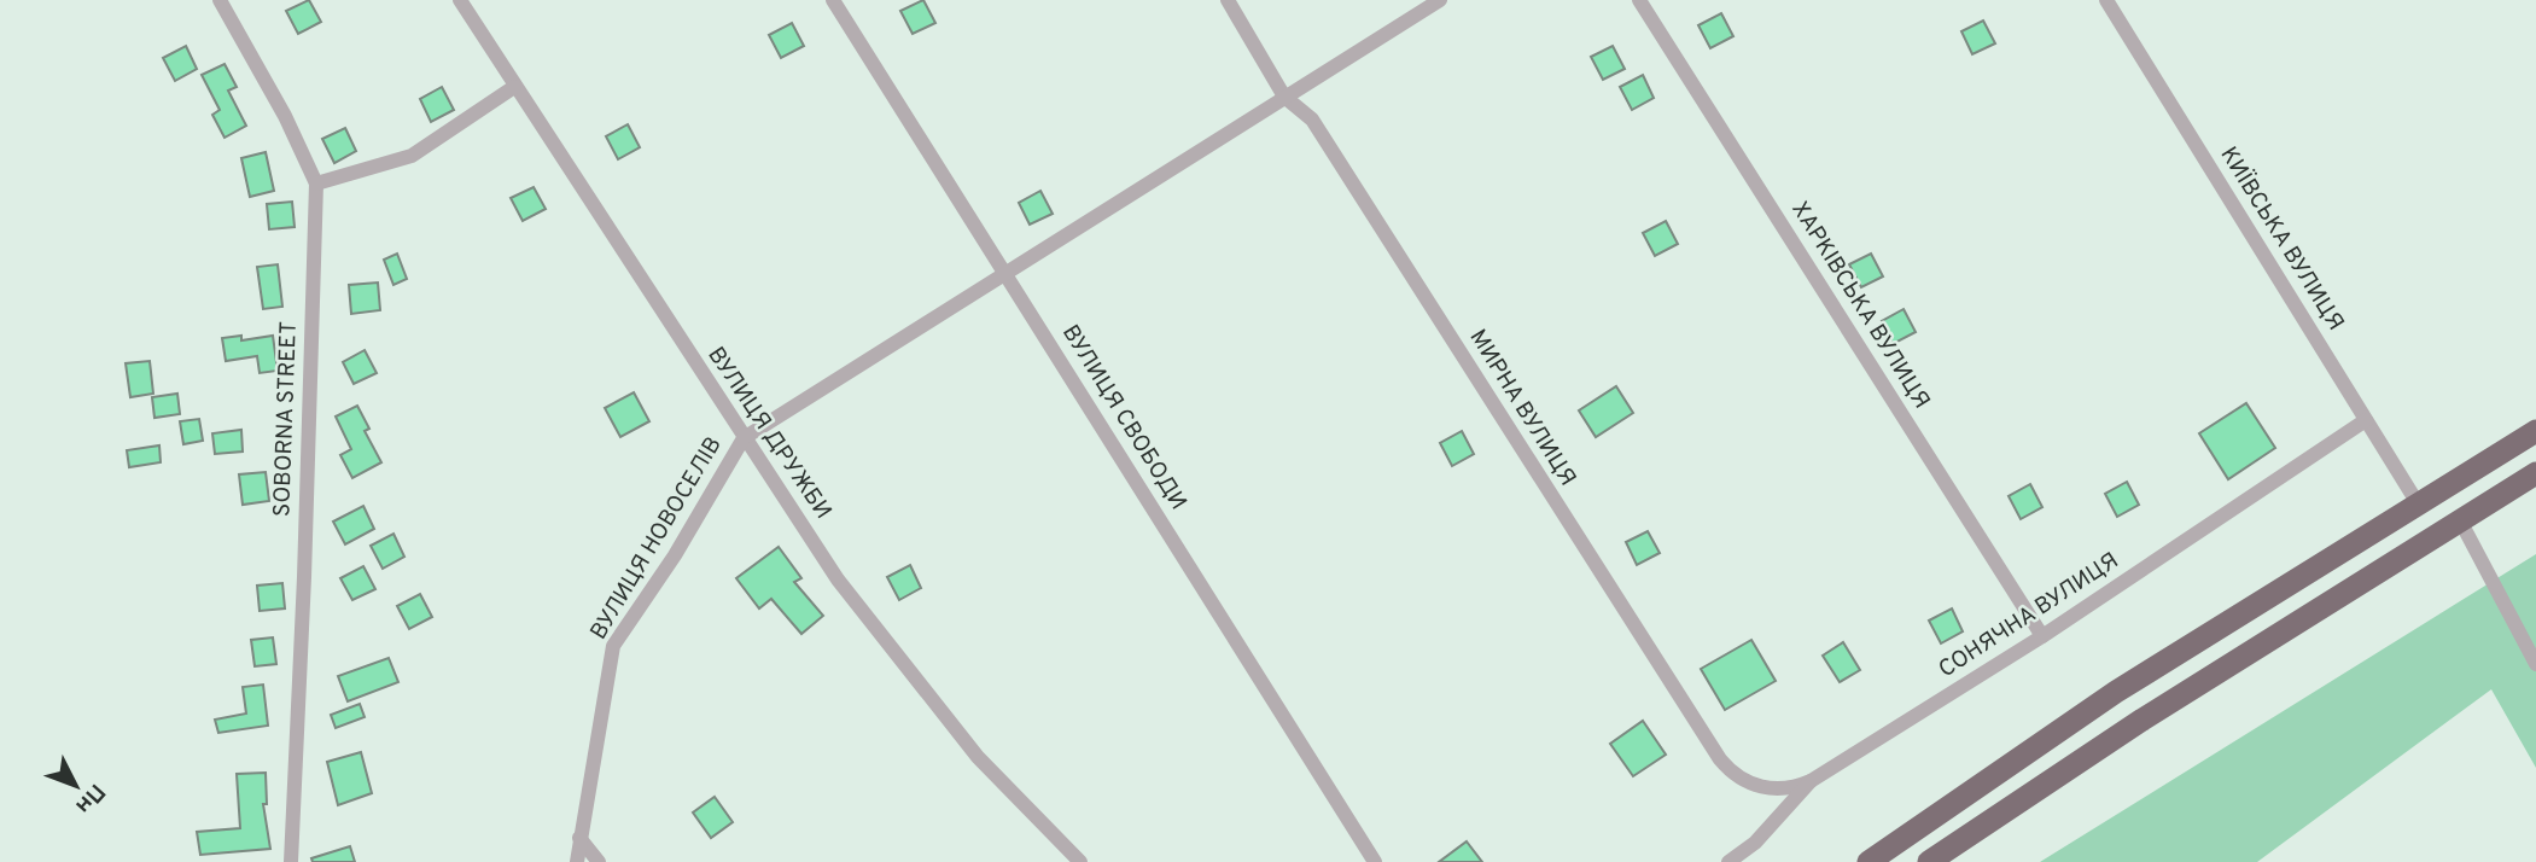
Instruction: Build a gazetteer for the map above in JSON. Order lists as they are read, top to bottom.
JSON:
{
  "streets": {
    "street": [
      "КИЇВСЬКА ВУЛИЦЯ",
      "ХАРКІВСЬКА ВУЛИЦЯ",
      "МИРНА ВУЛИЦЯ",
      "ВУЛИЦЯ СВОБОДИ",
      "SOBORNA STREET",
      "ВУЛИЦЯ ДРУЖБИ",
      "ВУЛИЦЯ НОВОСЕЛІВ",
      "СОНЯЧНА ВУЛИЦЯ"
    ]
  },
  "crossings": [
    ["КИЇВСЬКА ВУЛИЦЯ", "СОНЯЧНА ВУЛИЦЯ"],
    ["ХАРКІВСЬКА ВУЛИЦЯ", "СОНЯЧНА ВУЛИЦЯ"],
    ["МИРНА ВУЛИЦЯ", "СОНЯЧНА ВУЛИЦЯ"],
    ["ВУЛИЦЯ ДРУЖБИ", "ВУЛИЦЯ НОВОСЕЛІВ"]
  ],
  "north": "bottom right"
}
